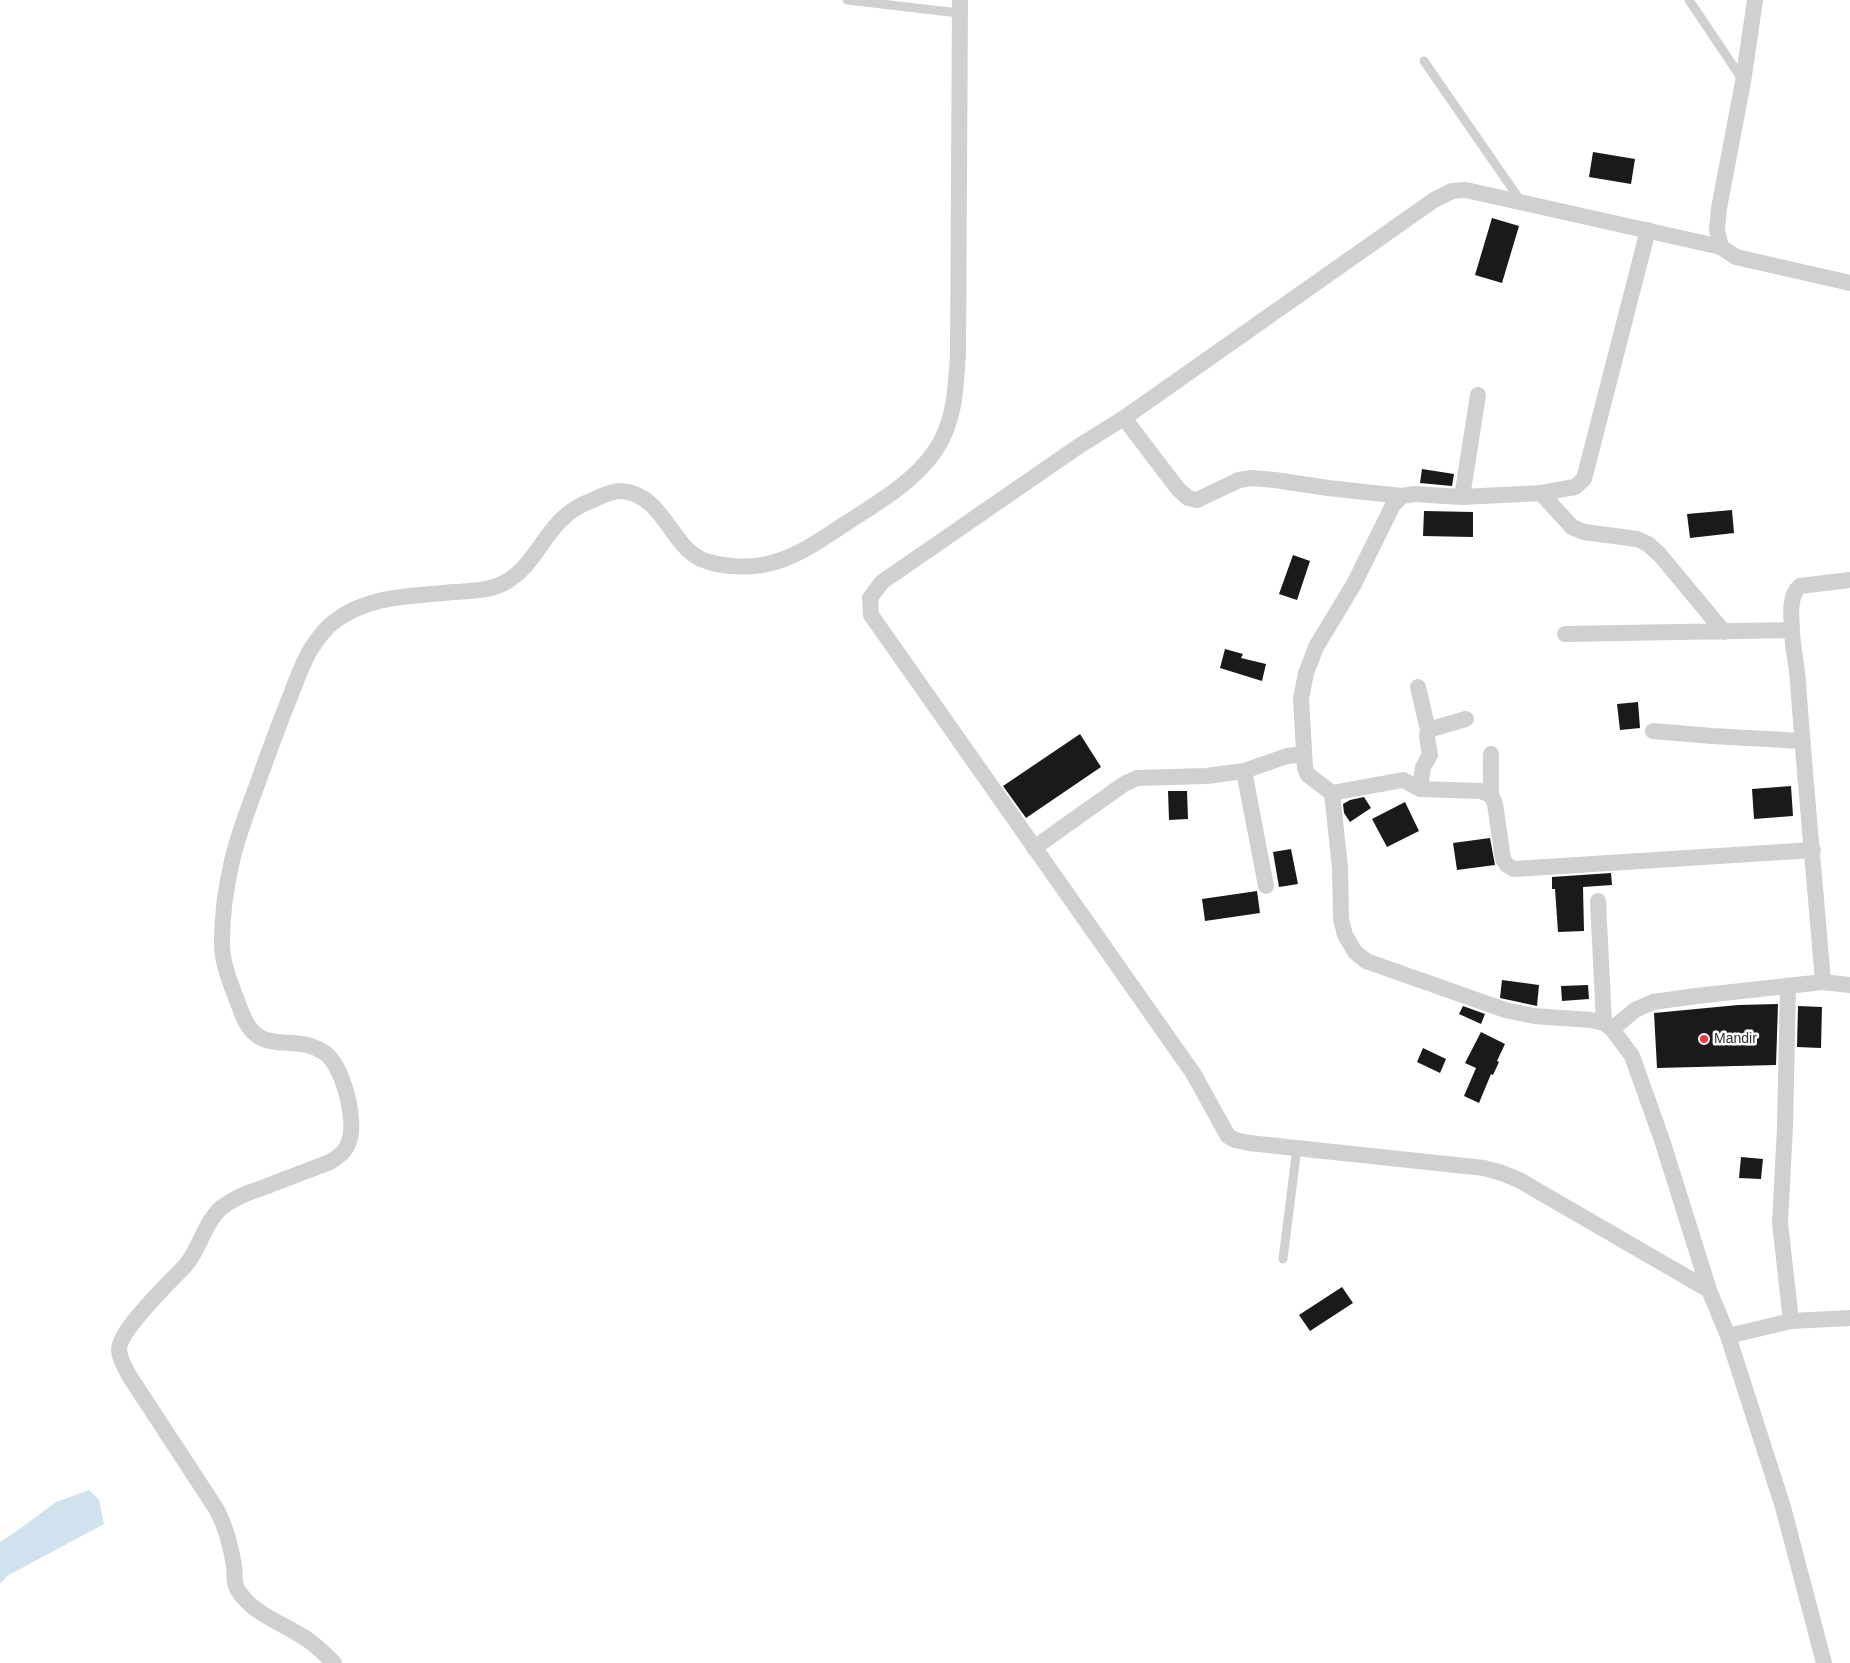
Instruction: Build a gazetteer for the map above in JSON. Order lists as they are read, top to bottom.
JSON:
{
  "places": ["Mandir"]
}
